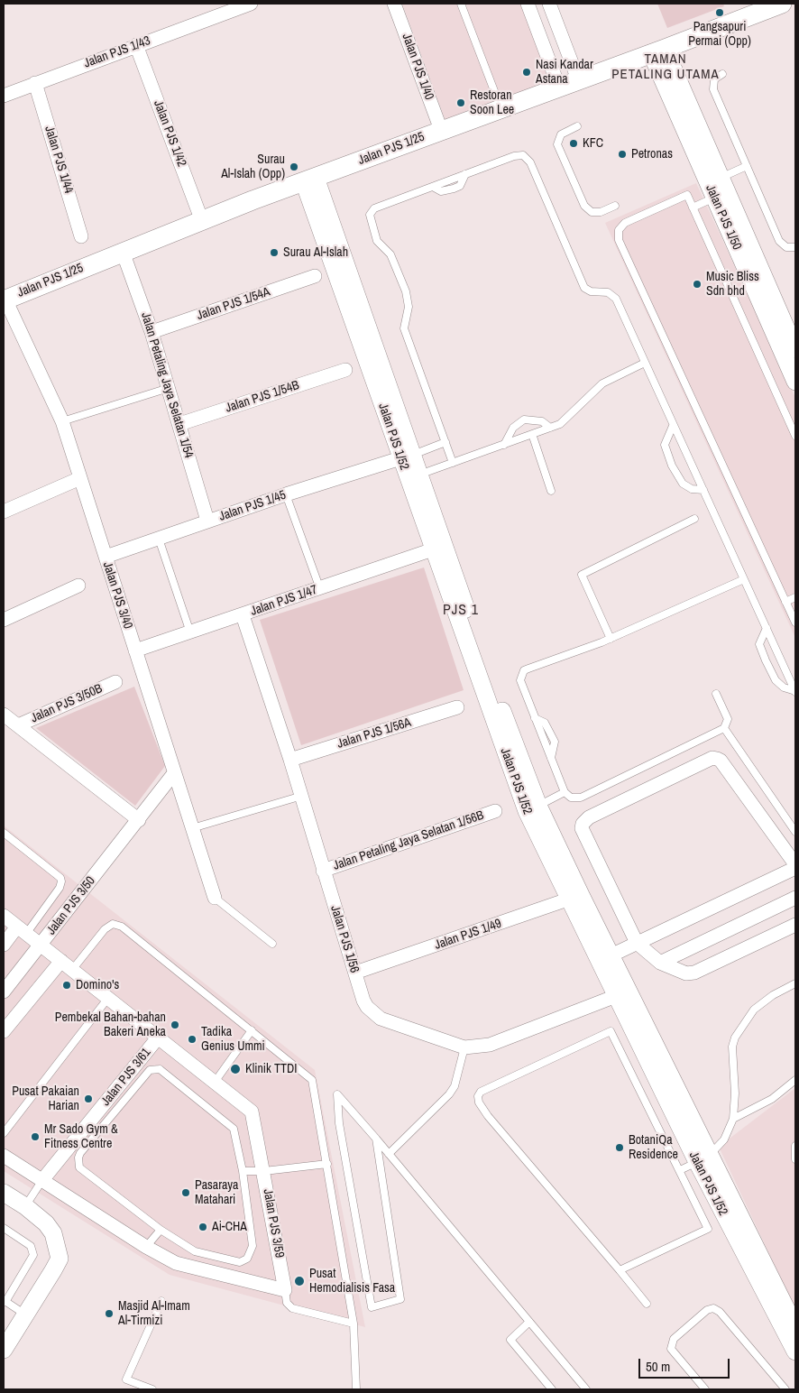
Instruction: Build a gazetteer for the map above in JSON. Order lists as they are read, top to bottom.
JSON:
{
  "streets": {
    "main road": ["Jalan PJS 1/25"],
    "street": [
      "Jalan PJS 1/43",
      "Jalan PJS 1/40",
      "Jalan PJS 1/42",
      "Jalan PJS 1/44",
      "Jalan PJS 1/50",
      "Jalan PJS 1/54A",
      "Jalan Petaling Jaya Selatan 1/54",
      "Jalan PJS 1/54B",
      "Jalan PJS 1/52",
      "Jalan PJS 1/45",
      "Jalan PJS 3/40",
      "Jalan PJS 1/47",
      "Jalan PJS 3/50B",
      "Jalan PJS 1/56A",
      "Jalan Petaling Jaya Selatan 1/56B",
      "Jalan PJS 3/50",
      "Jalan PJS 1/49",
      "Jalan PJS 1/56",
      "Jalan PJS 3/61",
      "Jalan PJS 3/59"
    ]
  },
  "crossings": [
    ["Jalan PJS 1/43", "Jalan PJS 1/42"],
    ["Jalan PJS 1/43", "Jalan PJS 1/44"],
    ["Jalan PJS 1/40", "Jalan PJS 1/25"],
    ["Jalan PJS 1/42", "Jalan PJS 1/25"],
    ["Jalan PJS 1/25", "Jalan PJS 1/50"],
    ["Jalan PJS 1/25", "Jalan Petaling Jaya Selatan 1/54"],
    ["Jalan PJS 1/25", "Jalan PJS 1/52"],
    ["Jalan PJS 1/25", "Jalan PJS 3/40"],
    ["Jalan PJS 1/54A", "Jalan Petaling Jaya Selatan 1/54"],
    ["Jalan Petaling Jaya Selatan 1/54", "Jalan PJS 1/54B"],
    ["Jalan Petaling Jaya Selatan 1/54", "Jalan PJS 1/45"],
    ["Jalan PJS 1/52", "Jalan PJS 1/45"],
    ["Jalan PJS 1/52", "Jalan PJS 1/47"],
    ["Jalan PJS 1/52", "Jalan PJS 1/49"],
    ["Jalan PJS 1/52", "Jalan PJS 1/56"],
    ["Jalan PJS 1/45", "Jalan PJS 3/40"],
    ["Jalan PJS 3/40", "Jalan PJS 1/47"],
    ["Jalan PJS 3/40", "Jalan PJS 3/50"],
    ["Jalan PJS 1/47", "Jalan PJS 1/56"],
    ["Jalan PJS 1/56A", "Jalan PJS 1/56"],
    ["Jalan Petaling Jaya Selatan 1/56B", "Jalan PJS 1/56"],
    ["Jalan PJS 3/50", "Jalan PJS 3/59"],
    ["Jalan PJS 1/49", "Jalan PJS 1/56"],
    ["Jalan PJS 3/61", "Jalan PJS 3/59"]
  ],
  "districts": ["TAMAN PETALING UTAMA", "PJS 1"],
  "places": [
    "Pangsapuri Permai (Opp)",
    "Nasi Kandar Astana",
    "Restoran Soon Lee",
    "KFC",
    "Petronas",
    "Surau Al-Islah (Opp)",
    "Surau Al-Islah",
    "Music Bliss Sdn bhd",
    "Domino's",
    "Pembekal Bahan-bahan Bakeri Aneka",
    "Tadika Genius Ummi",
    "Klinik TTDI",
    "Pusat Pakaian Harian",
    "Mr Sado Gym & Fitness Centre",
    "BotaniQa Residence",
    "Pasaraya Matahari",
    "Ai-CHA",
    "Pusat Hemodialisis Fasa",
    "Masjid Al-Imam Al-Tirmizi"
  ],
  "scale_bar": "50 m"
}
